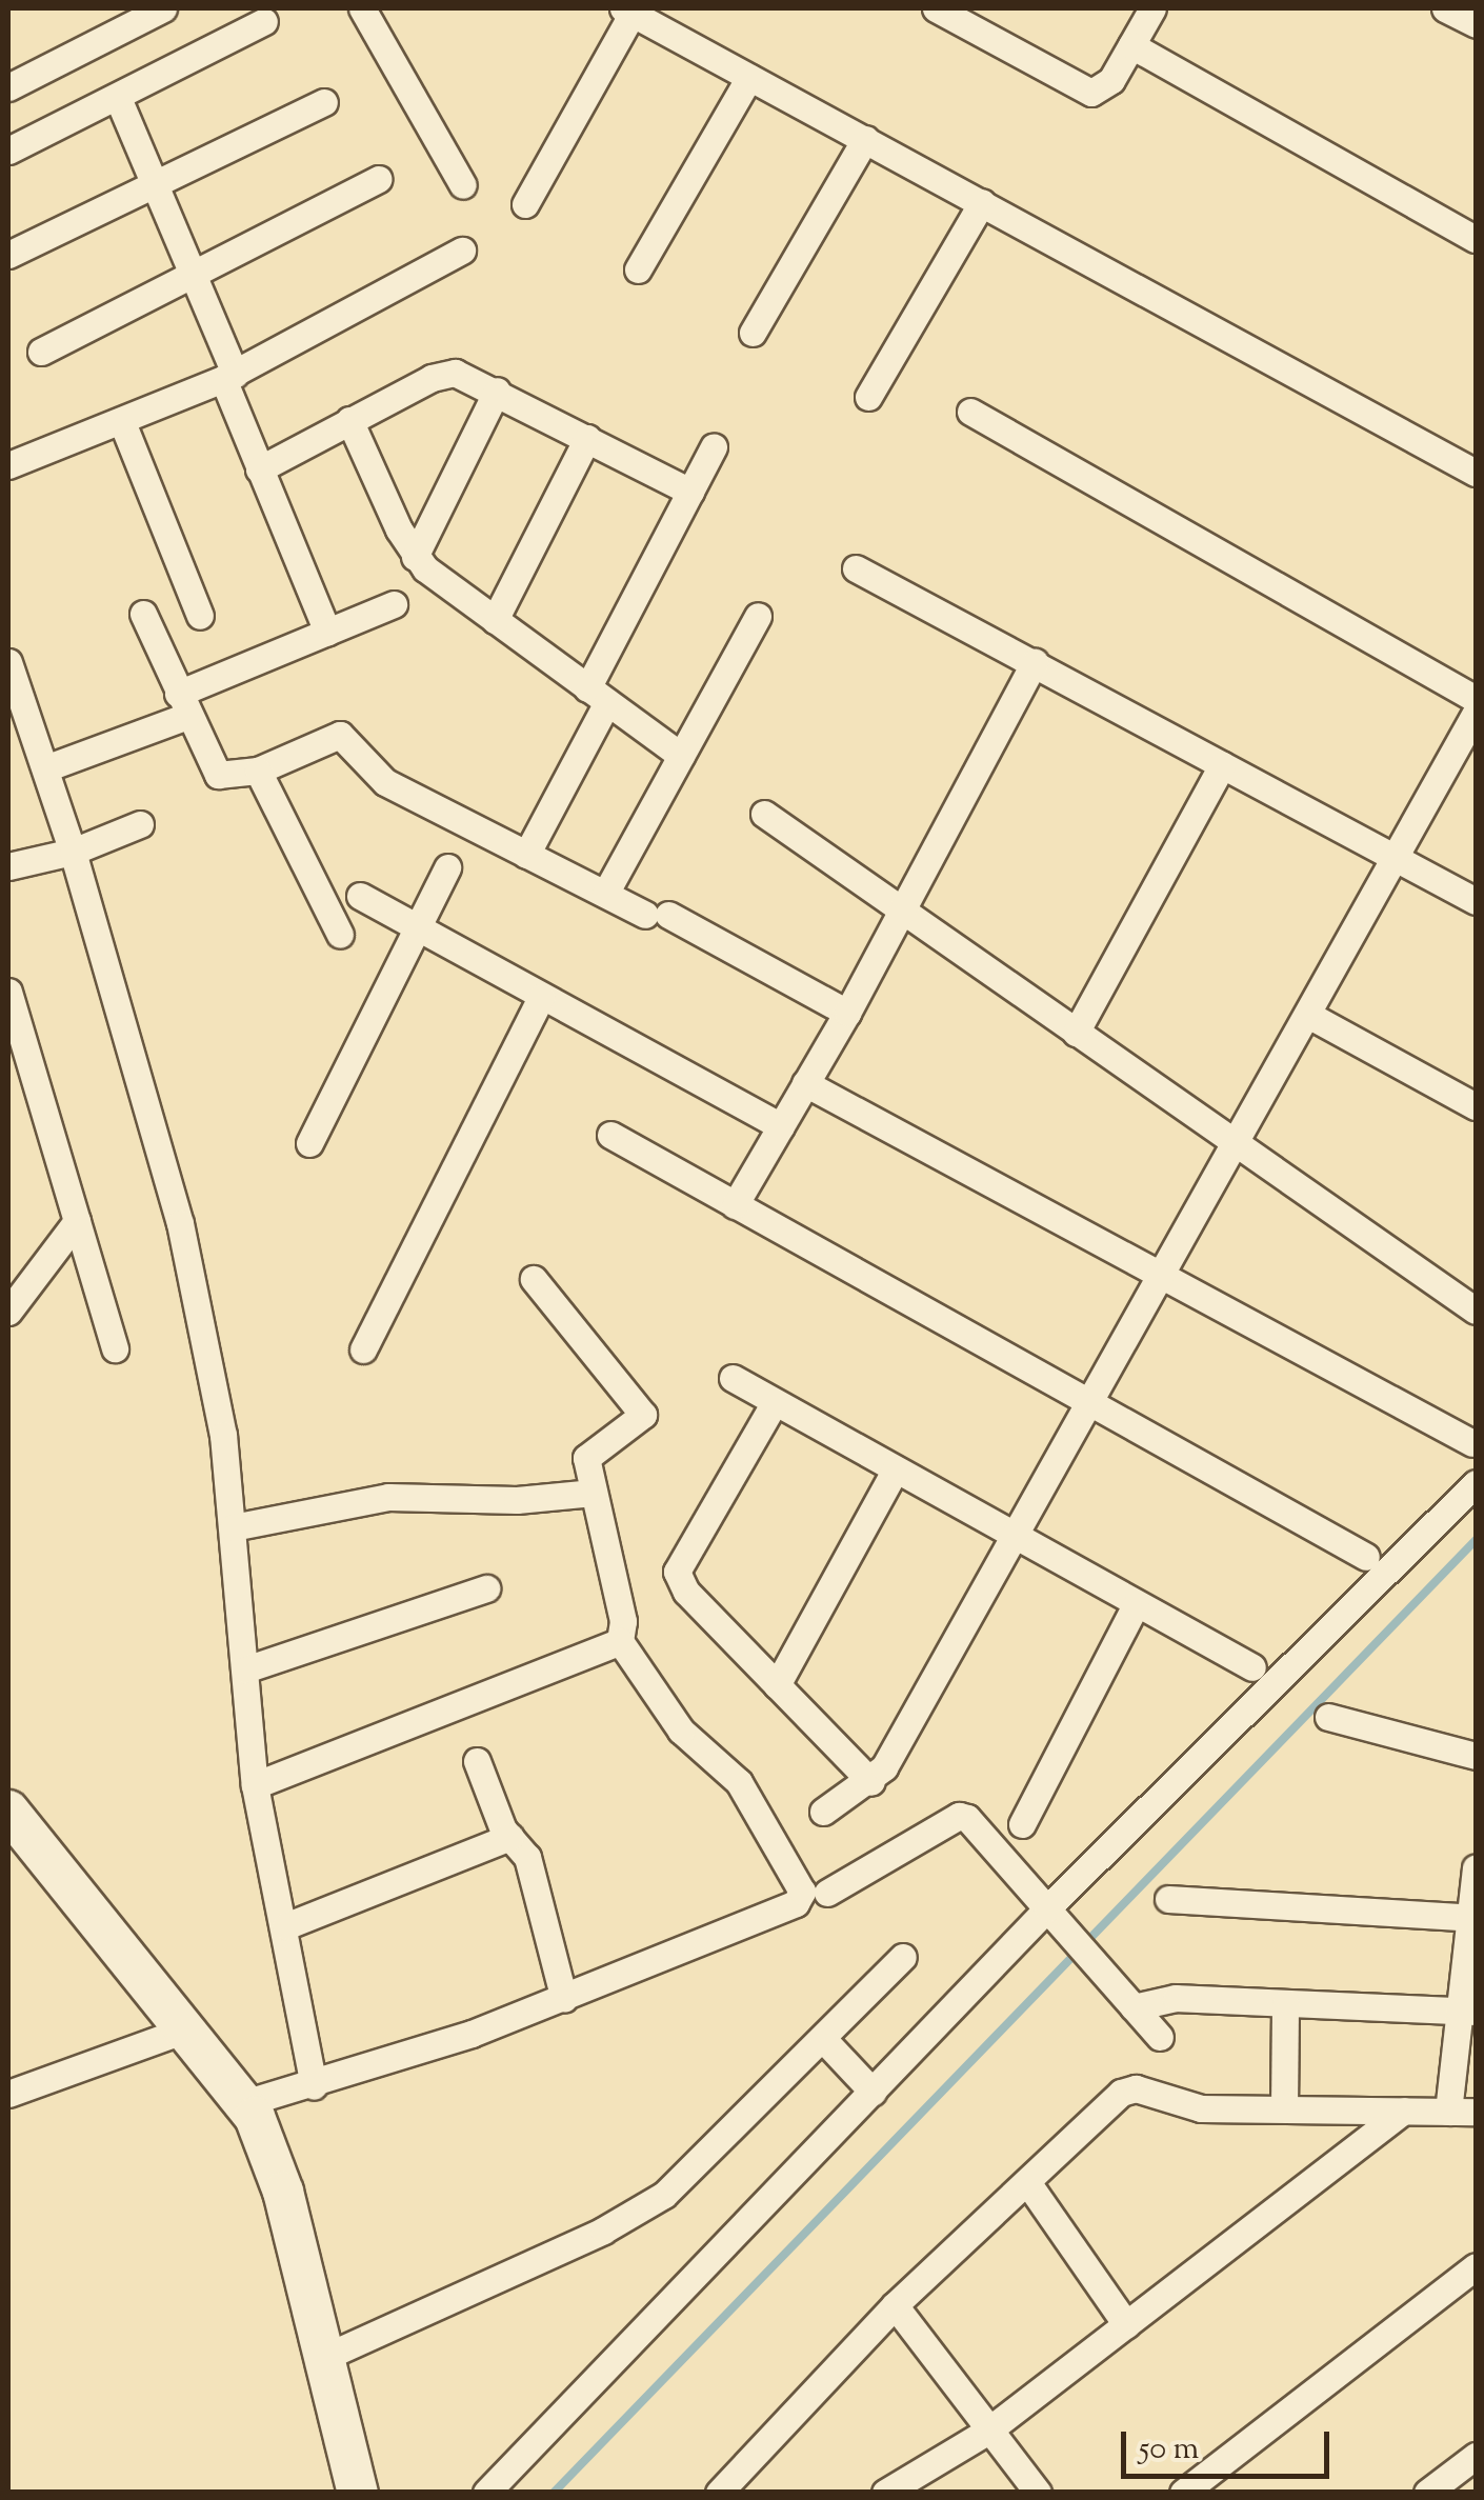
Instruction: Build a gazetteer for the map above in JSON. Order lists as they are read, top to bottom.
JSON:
{
  "scale_bar": "50 m"
}
